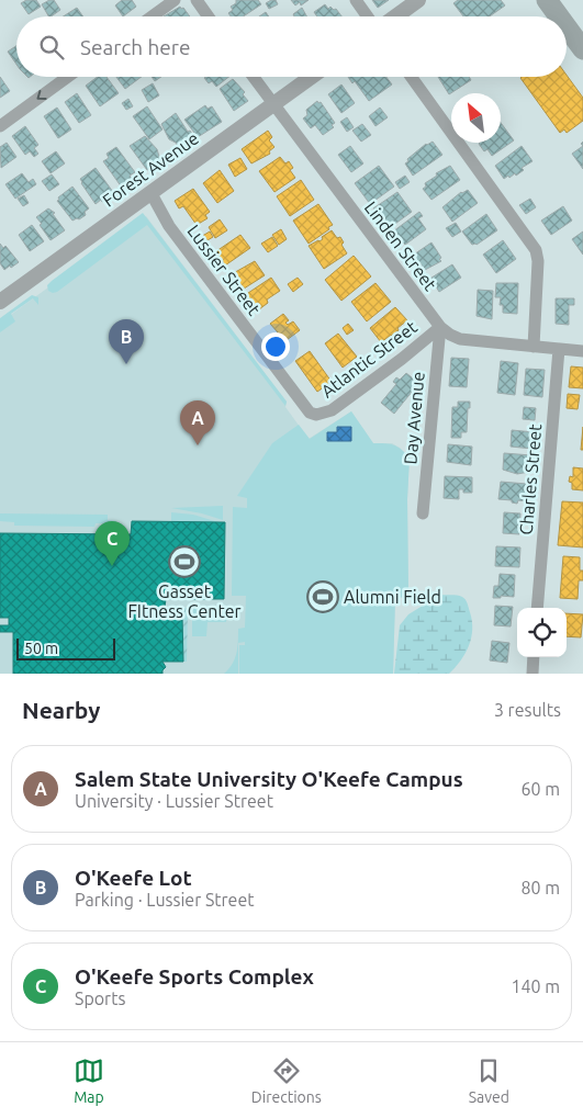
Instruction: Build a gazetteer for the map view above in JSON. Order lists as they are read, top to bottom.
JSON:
{
  "streets": {
    "street": [
      "Forest Avenue",
      "Linden Street",
      "Lussier Street",
      "Atlantic Street",
      "Day Avenue",
      "Charles Street"
    ]
  },
  "crossings": [
    ["Forest Avenue", "Linden Street"],
    ["Forest Avenue", "Lussier Street"],
    ["Linden Street", "Atlantic Street"],
    ["Linden Street", "Day Avenue"],
    ["Linden Street", "Charles Street"],
    ["Lussier Street", "Atlantic Street"],
    ["Atlantic Street", "Day Avenue"]
  ],
  "places": {
    "sports": ["Gasset FItness Center", "Alumni Field"]
  },
  "scale_bar": "50 m",
  "north": "top left",
  "page": {
    "search": "Search here",
    "pins": ["B", "A", "C"],
    "scale": "50 m",
    "heading": ["Nearby", "3 results"],
    "list": [
      {
        "mark": "A",
        "name": "Salem State University O'Keefe Campus",
        "note": "University · Lussier Street",
        "value": "60 m"
      },
      {
        "mark": "B",
        "name": "O'Keefe Lot",
        "note": "Parking · Lussier Street",
        "value": "80 m"
      },
      {
        "mark": "C",
        "name": "O'Keefe Sports Complex",
        "note": "Sports",
        "value": "140 m"
      }
    ],
    "nav": ["Map", "Directions", "Saved"]
  }
}
